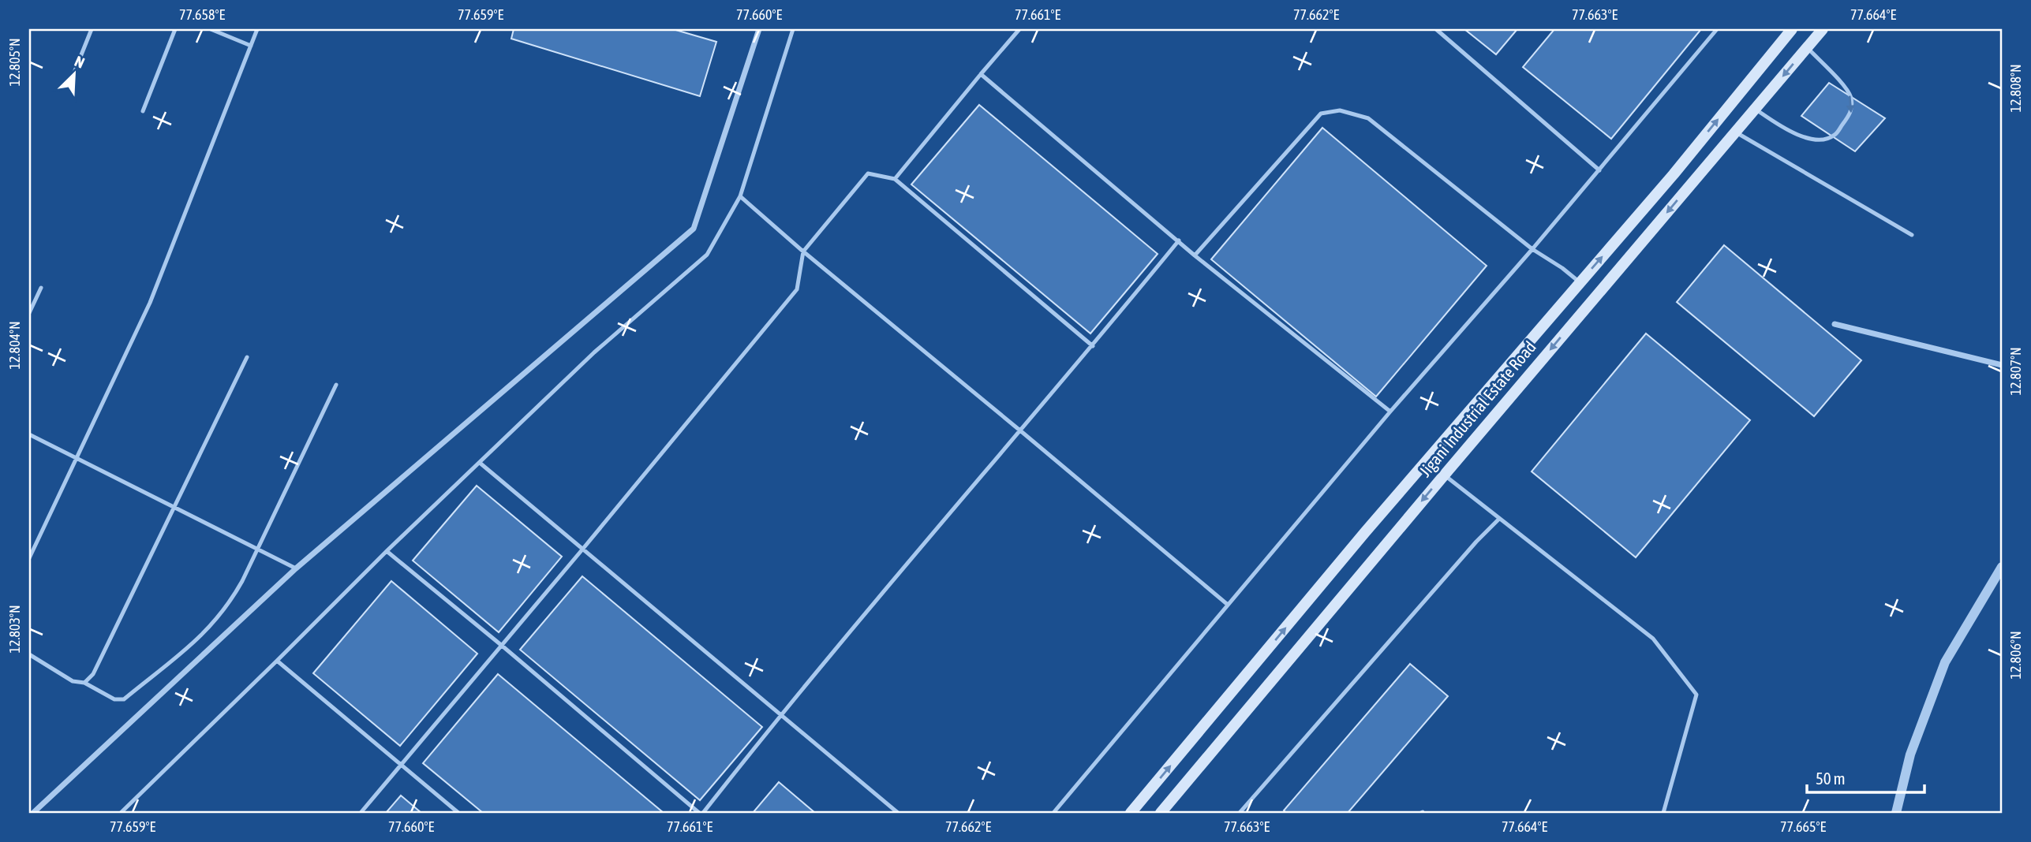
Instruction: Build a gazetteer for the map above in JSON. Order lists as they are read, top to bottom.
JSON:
{
  "streets": {
    "main road": ["Jigani Industrial Estate Road"]
  },
  "scale_bar": "50 m",
  "north": "top right",
  "coordinates": [
    "77.658°E",
    "77.659°E",
    "77.660°E",
    "77.661°E",
    "77.662°E",
    "77.663°E",
    "77.664°E",
    "12.805°N",
    "12.808°N",
    "12.804°N",
    "12.807°N",
    "12.803°N",
    "12.806°N",
    "77.665°E"
  ]
}
